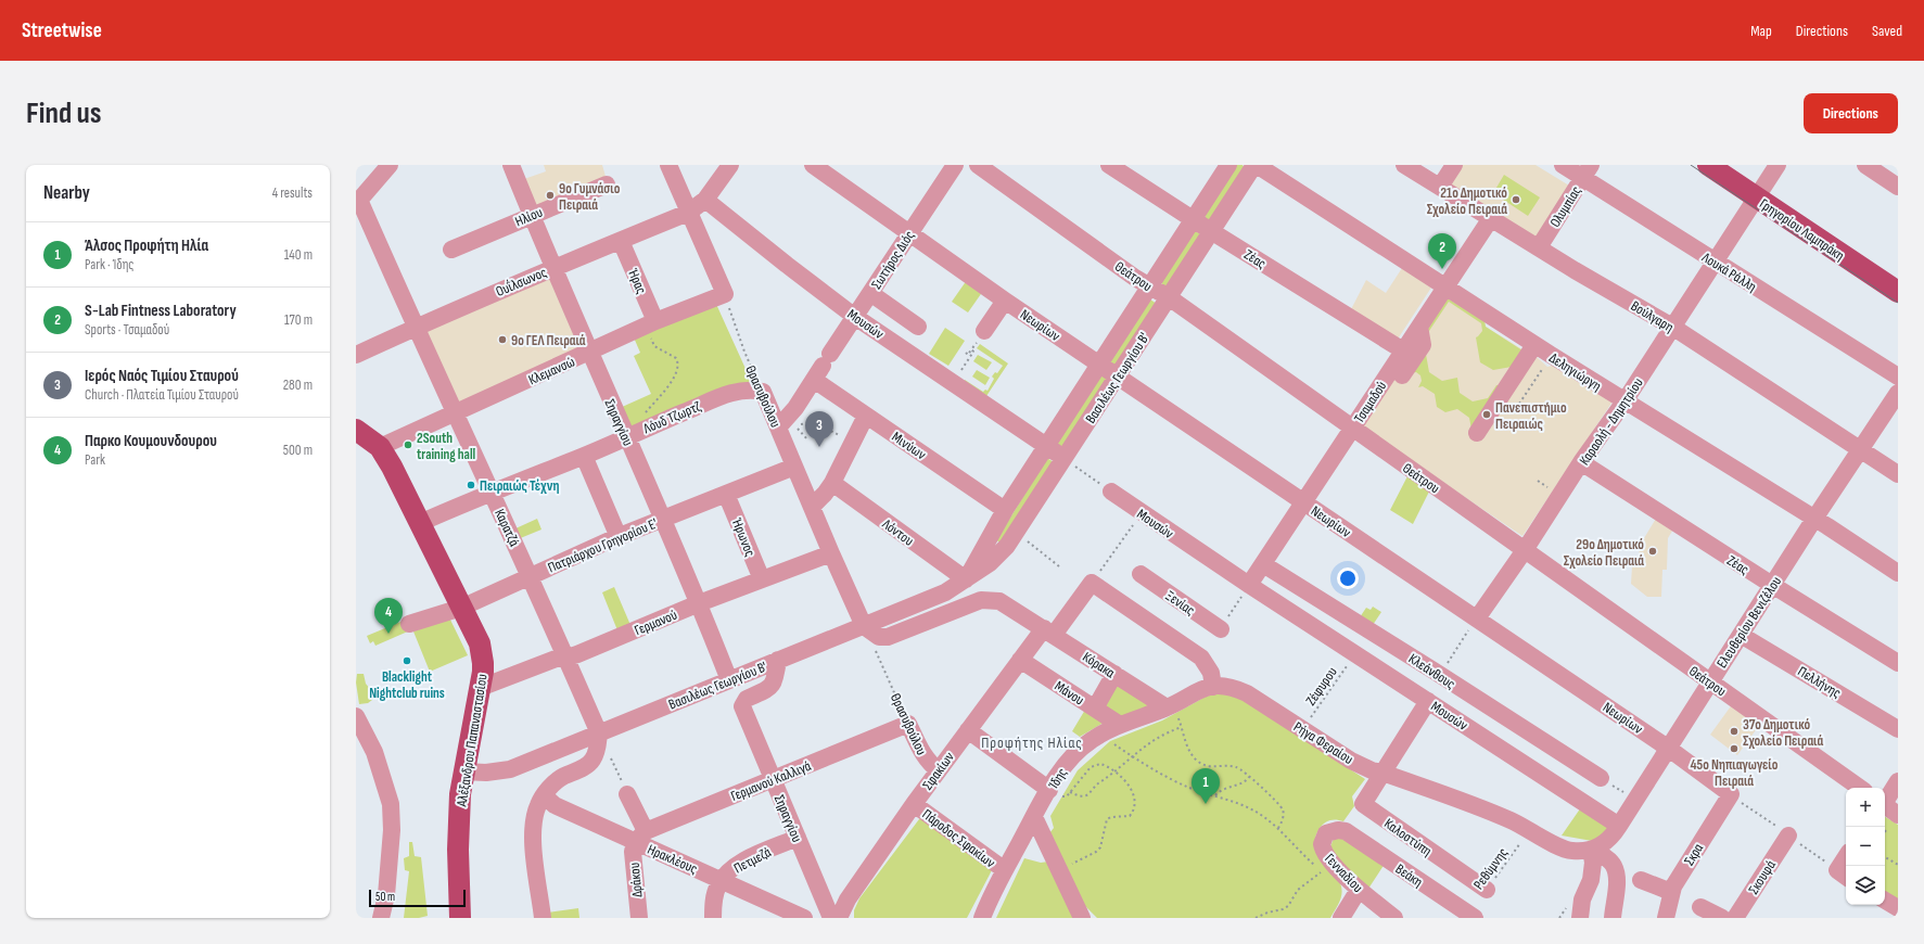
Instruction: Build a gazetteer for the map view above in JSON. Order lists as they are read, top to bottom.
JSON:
{
  "streets": {
    "main road": ["Γρηγορίου Λαμπράκη", "Αλέξανδρου Παπαναστασίου"],
    "street": [
      "Ολυμπίας",
      "Ηλίου",
      "Ζέας",
      "Σωτήρος Διός",
      "Λουκά Ράλλη",
      "Θεάτρου",
      "Ουΐλσωνος",
      "Ήρας",
      "Βούλγαρη",
      "Μουσών",
      "Νεωρίων",
      "Κλεμανσώ",
      "Δεληγιώργη",
      "Βασιλέως Γεωργίου Β'",
      "Θρασυβούλου",
      "Τσαμαδού",
      "Λόυδ Τζωρτζ",
      "Καραολή - Δημητρίου",
      "Σηραγγίου",
      "Μινύων",
      "Καρατζά",
      "Λόντου",
      "Ήρωνος",
      "Πατριάρχου Γρηγορίου Ε'",
      "Ξενίας",
      "Γερμανού",
      "Ελευθερίου Βενιζέλου",
      "Κόρακα",
      "Κλεάνθους",
      "Πελλήνης",
      "Μάνου",
      "Ρήγα Φεραίου",
      "Σφακίων",
      "Ίδης",
      "Γερμανού Καλλιγά",
      "Καλοστύπη",
      "Πάροδος Σφακίων",
      "Σκρα",
      "Ηρακλέους",
      "Πετμεζά",
      "Γενναδίου",
      "Βεάκη",
      "Σκουφά",
      "Δράκου"
    ],
    "path": ["Ζέφυρου", "Ρεθύμνης"]
  },
  "crossings": [
    ["Ολυμπίας", "Λουκά Ράλλη"],
    ["Ολυμπίας", "Βούλγαρη"],
    ["Ηλίου", "Σηραγγίου"],
    ["Γρηγορίου Λαμπράκη", "Καραολή - Δημητρίου"],
    ["Ζέας", "Βασιλέως Γεωργίου Β'"],
    ["Ζέας", "Τσαμαδού"],
    ["Ζέας", "Καραολή - Δημητρίου"],
    ["Ζέας", "Ελευθερίου Βενιζέλου"],
    ["Σωτήρος Διός", "Μουσών"],
    ["Σωτήρος Διός", "Νεωρίων"],
    ["Σωτήρος Διός", "Θρασυβούλου"],
    ["Σωτήρος Διός", "Μινύων"],
    ["Λουκά Ράλλη", "Καραολή - Δημητρίου"],
    ["Θεάτρου", "Βασιλέως Γεωργίου Β'"],
    ["Θεάτρου", "Τσαμαδού"],
    ["Θεάτρου", "Καραολή - Δημητρίου"],
    ["Θεάτρου", "Ελευθερίου Βενιζέλου"],
    ["Ουΐλσωνος", "Ήρας"],
    ["Ουΐλσωνος", "Μουσών"],
    ["Ουΐλσωνος", "Σηραγγίου"],
    ["Ουΐλσωνος", "Καρατζά"],
    ["Ήρας", "Κλεμανσώ"],
    ["Βούλγαρη", "Τσαμαδού"],
    ["Βούλγαρη", "Καραολή - Δημητρίου"],
    ["Βούλγαρη", "Ελευθερίου Βενιζέλου"],
    ["Μουσών", "Βασιλέως Γεωργίου Β'"],
    ["Μουσών", "Τσαμαδού"],
    ["Μουσών", "Ελευθερίου Βενιζέλου"],
    ["Μουσών", "Ζέφυρου"],
    ["Νεωρίων", "Βασιλέως Γεωργίου Β'"],
    ["Νεωρίων", "Τσαμαδού"],
    ["Νεωρίων", "Καραολή - Δημητρίου"],
    ["Νεωρίων", "Ελευθερίου Βενιζέλου"],
    ["Νεωρίων", "Σκρα"],
    ["Κλεμανσώ", "Θρασυβούλου"],
    ["Κλεμανσώ", "Σηραγγίου"],
    ["Κλεμανσώ", "Καρατζά"],
    ["Κλεμανσώ", "Αλέξανδρου Παπαναστασίου"],
    ["Δεληγιώργη", "Βασιλέως Γεωργίου Β'"],
    ["Δεληγιώργη", "Τσαμαδού"],
    ["Δεληγιώργη", "Καραολή - Δημητρίου"],
    ["Δεληγιώργη", "Ελευθερίου Βενιζέλου"],
    ["Βασιλέως Γεωργίου Β'", "Θρασυβούλου"],
    ["Βασιλέως Γεωργίου Β'", "Σηραγγίου"],
    ["Βασιλέως Γεωργίου Β'", "Μινύων"],
    ["Βασιλέως Γεωργίου Β'", "Καρατζά"],
    ["Βασιλέως Γεωργίου Β'", "Λόντου"],
    ["Βασιλέως Γεωργίου Β'", "Αλέξανδρου Παπαναστασίου"],
    ["Θρασυβούλου", "Λόυδ Τζωρτζ"],
    ["Θρασυβούλου", "Πατριάρχου Γρηγορίου Ε'"],
    ["Θρασυβούλου", "Γερμανού"],
    ["Θρασυβούλου", "Σφακίων"],
    ["Θρασυβούλου", "Γερμανού Καλλιγά"],
    ["Τσαμαδού", "Κλεάνθους"],
    ["Λόυδ Τζωρτζ", "Σηραγγίου"],
    ["Λόυδ Τζωρτζ", "Καρατζά"],
    ["Λόυδ Τζωρτζ", "Αλέξανδρου Παπαναστασίου"],
    ["Σηραγγίου", "Πατριάρχου Γρηγορίου Ε'"],
    ["Σηραγγίου", "Γερμανού"],
    ["Σηραγγίου", "Γερμανού Καλλιγά"],
    ["Σηραγγίου", "Πετμεζά"],
    ["Καρατζά", "Πατριάρχου Γρηγορίου Ε'"],
    ["Καρατζά", "Γερμανού"],
    ["Ήρωνος", "Πατριάρχου Γρηγορίου Ε'"],
    ["Ήρωνος", "Γερμανού"],
    ["Πατριάρχου Γρηγορίου Ε'", "Αλέξανδρου Παπαναστασίου"],
    ["Γερμανού", "Αλέξανδρου Παπαναστασίου"],
    ["Ελευθερίου Βενιζέλου", "Πελλήνης"],
    ["Ελευθερίου Βενιζέλου", "Ρήγα Φεραίου"],
    ["Κόρακα", "Σφακίων"],
    ["Κόρακα", "Ίδης"],
    ["Ζέφυρου", "Ρήγα Φεραίου"],
    ["Μάνου", "Σφακίων"],
    ["Μάνου", "Ίδης"],
    ["Ρήγα Φεραίου", "Ίδης"],
    ["Ρήγα Φεραίου", "Καλοστύπη"],
    ["Ρήγα Φεραίου", "Ρεθύμνης"],
    ["Σφακίων", "Πάροδος Σφακίων"],
    ["Ίδης", "Πάροδος Σφακίων"],
    ["Γερμανού Καλλιγά", "Ηρακλέους"],
    ["Γερμανού Καλλιγά", "Δράκου"],
    ["Καλοστύπη", "Ρεθύμνης"],
    ["Ηρακλέους", "Πετμεζά"],
    ["Ηρακλέους", "Δράκου"],
    ["Γενναδίου", "Βεάκη"]
  ],
  "districts": ["Προφήτης Ηλίας"],
  "places": [
    "9ο Γυμνάσιο Πειραιά",
    "21ο Δημοτικό Σχολείο Πειραιά",
    "9ο ΓΕΛ Πειραιά",
    "Πανεπιστήμιο Πειραιώς",
    "2South training hall",
    "Πειραιώς Τἐχνη",
    "29ο Δημοτικό Σχολείο Πειραιά",
    "Blacklight Nightclub ruins",
    "37ο Δημοτικό Σχολείο Πειραιά",
    "45ο Νηπιαγωγείο Πειραιά"
  ],
  "scale_bar": "50 m",
  "page": {
    "header": "Streetwise",
    "nav": ["Map", "Directions", "Saved"],
    "buttons": "Directions",
    "title": "Find us",
    "heading": ["Nearby", "4 results"],
    "list": [
      {
        "mark": "1",
        "name": "Άλσος Προφήτη Ηλία",
        "note": "Park · Ίδης",
        "value": "140 m"
      },
      {
        "mark": "2",
        "name": "S-Lab Fintness Laboratory",
        "note": "Sports · Τσαμαδού",
        "value": "170 m"
      },
      {
        "mark": "3",
        "name": "Ιερός Ναός Τιμίου Σταυρού",
        "note": "Church · Πλατεία Τιμίου Σταυρού",
        "value": "280 m"
      },
      {
        "mark": "4",
        "name": "Παρκο Κουμουνδουρου",
        "note": "Park",
        "value": "500 m"
      }
    ],
    "pins": [
      "2",
      "3",
      "4",
      "1"
    ],
    "map_buttons": ["+", "−"],
    "scale": "50 m"
  }
}
